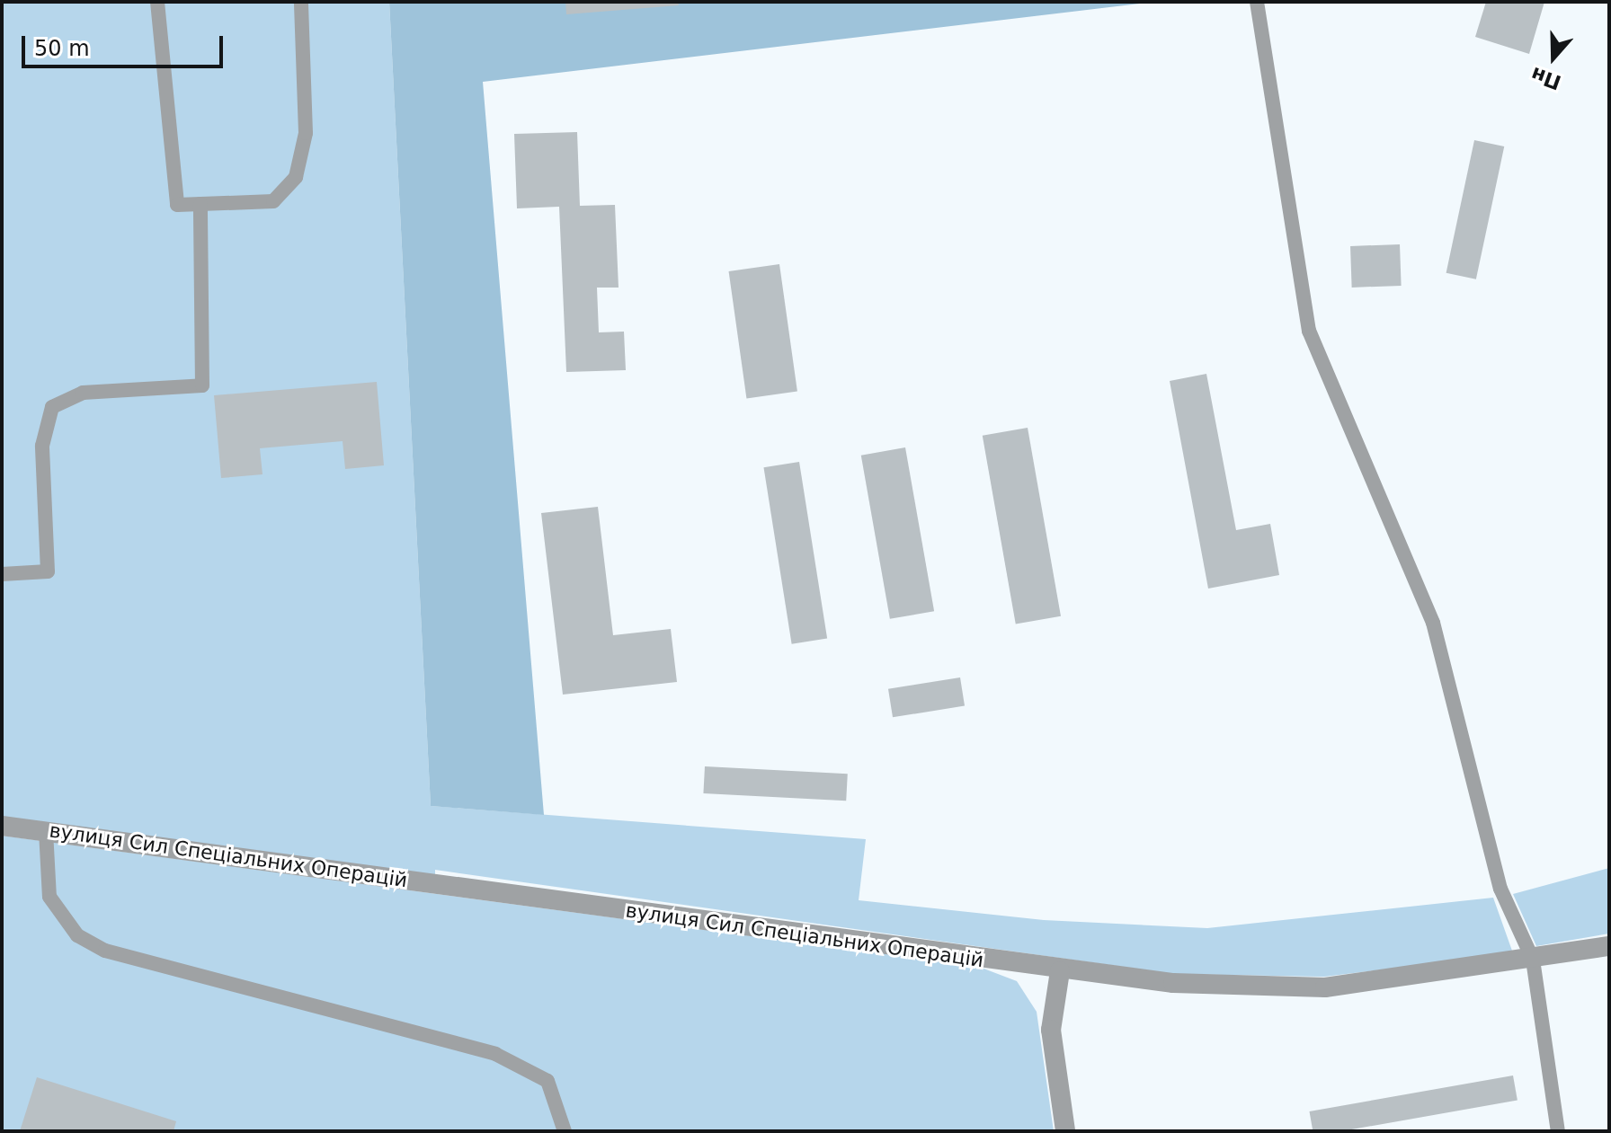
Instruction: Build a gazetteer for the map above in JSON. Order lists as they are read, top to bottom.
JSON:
{
  "streets": {
    "street": ["вулиця Сил Спеціальних Операцій"]
  },
  "scale_bar": "50 m",
  "north": "bottom"
}
